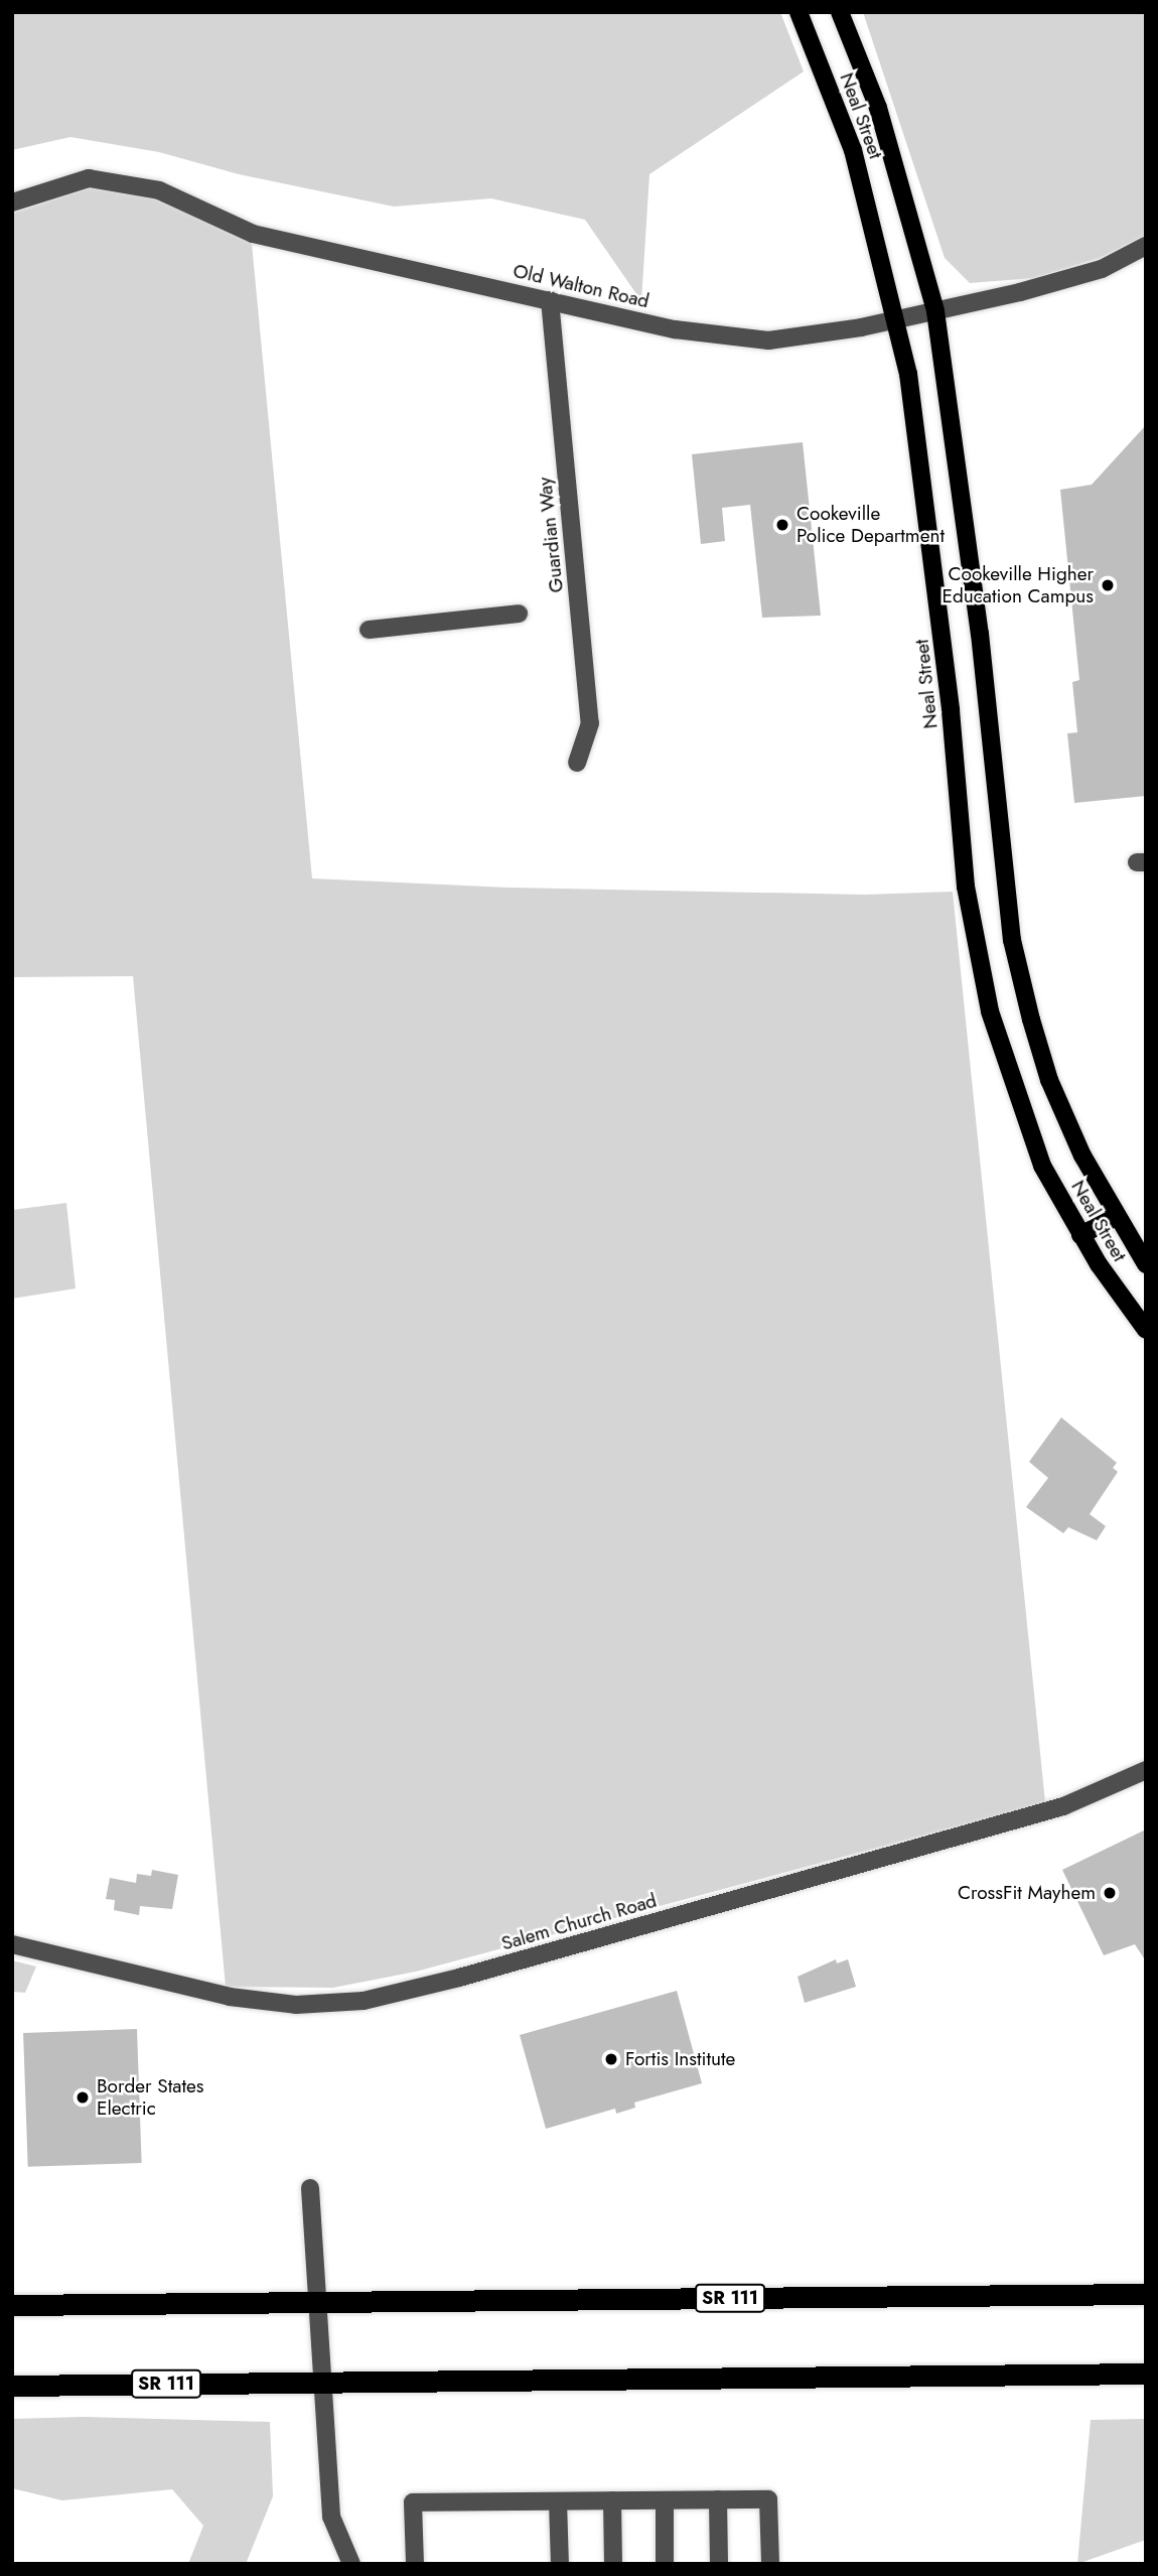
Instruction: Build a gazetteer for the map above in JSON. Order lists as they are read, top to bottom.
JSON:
{
  "streets": {
    "highway": ["SR 111"],
    "main road": ["Neal Street"],
    "street": ["Old Walton Road", "Guardian Way", "Salem Church Road"]
  },
  "crossings": [
    ["Neal Street", "Old Walton Road"],
    ["Old Walton Road", "Guardian Way"]
  ],
  "places": [
    "Cookeville Police Department",
    "Cookeville Higher Education Campus",
    "CrossFit Mayhem",
    "Fortis Institute",
    "Border States Electric"
  ]
}
